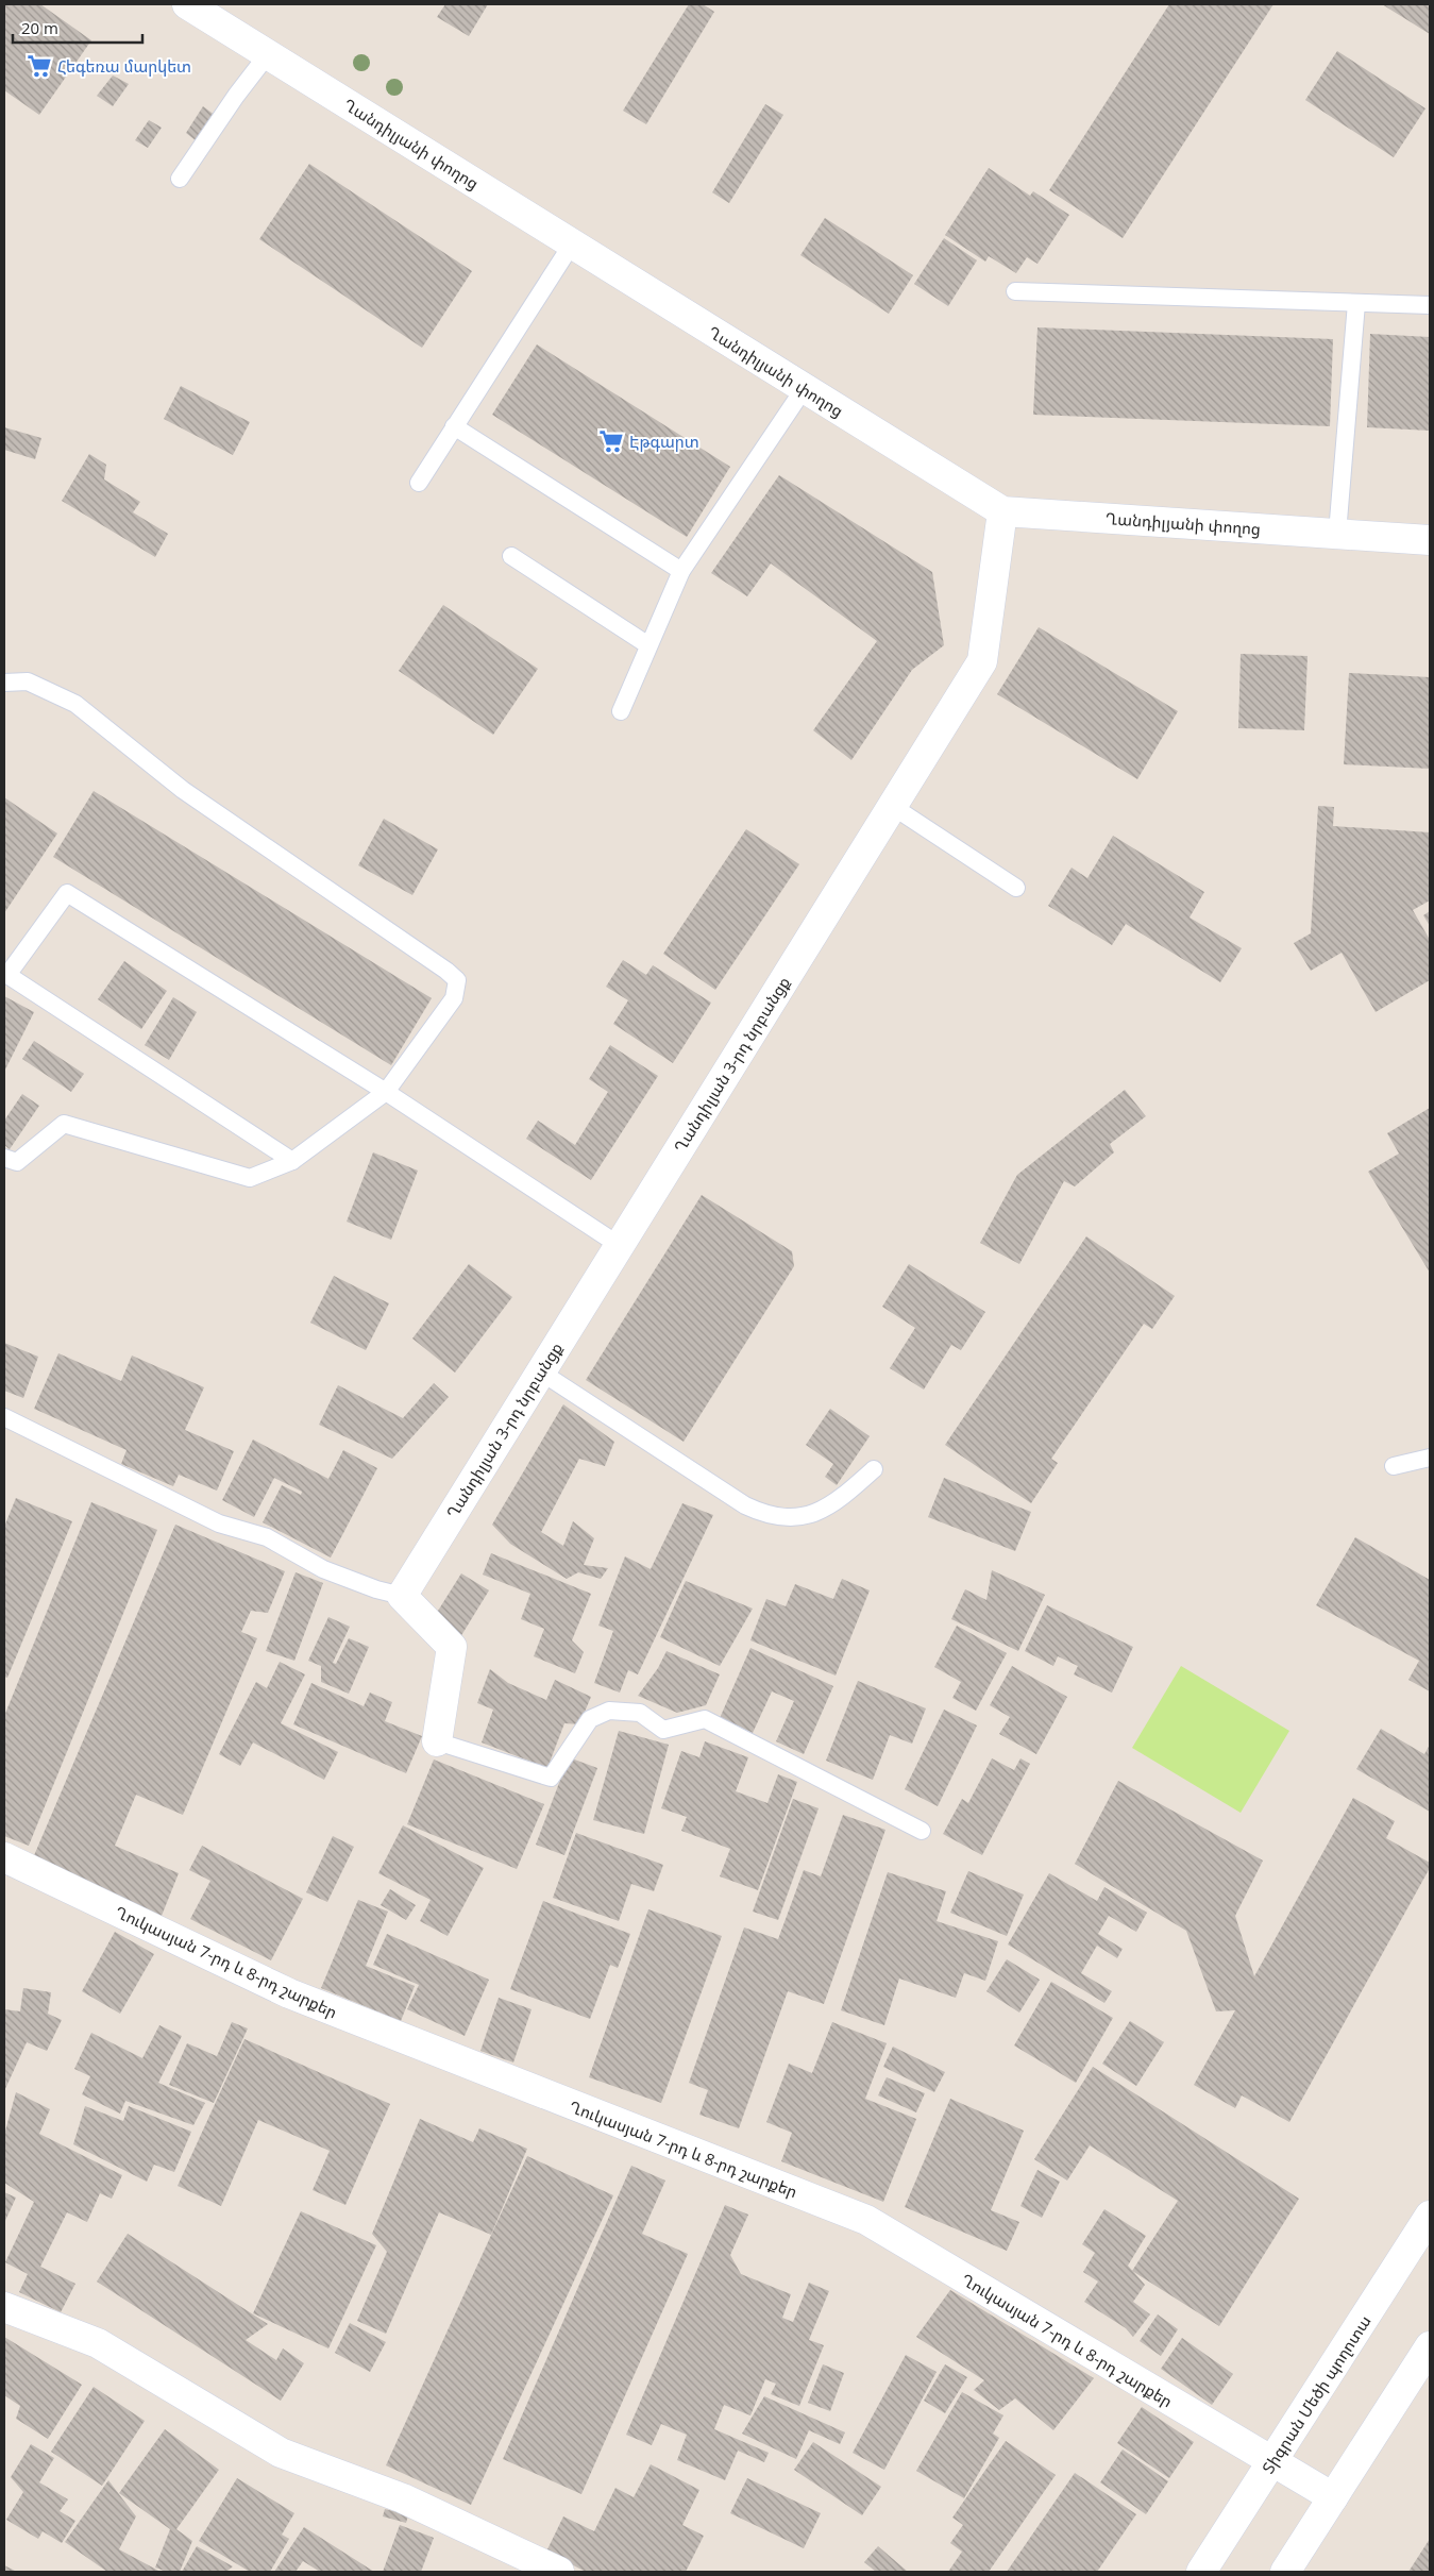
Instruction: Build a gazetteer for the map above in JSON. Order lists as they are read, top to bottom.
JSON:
{
  "streets": {
    "street": [
      "Ղանդիլյանի փողոց",
      "Ղանդիլյան 3-րդ նրբանցք",
      "Ղուկասյան 7-րդ և 8-րդ շարքեր",
      "Տիգրան Մեծի պողոտա"
    ]
  },
  "crossings": [
    ["Ղանդիլյանի փողոց", "Ղանդիլյան 3-րդ նրբանցք"],
    ["Ղուկասյան 7-րդ և 8-րդ շարքեր", "Տիգրան Մեծի պողոտա"]
  ],
  "places": {
    "supermarket": ["Հեգեռա մարկետ", "Էթգարտ"]
  },
  "scale_bar": "20 m"
}
